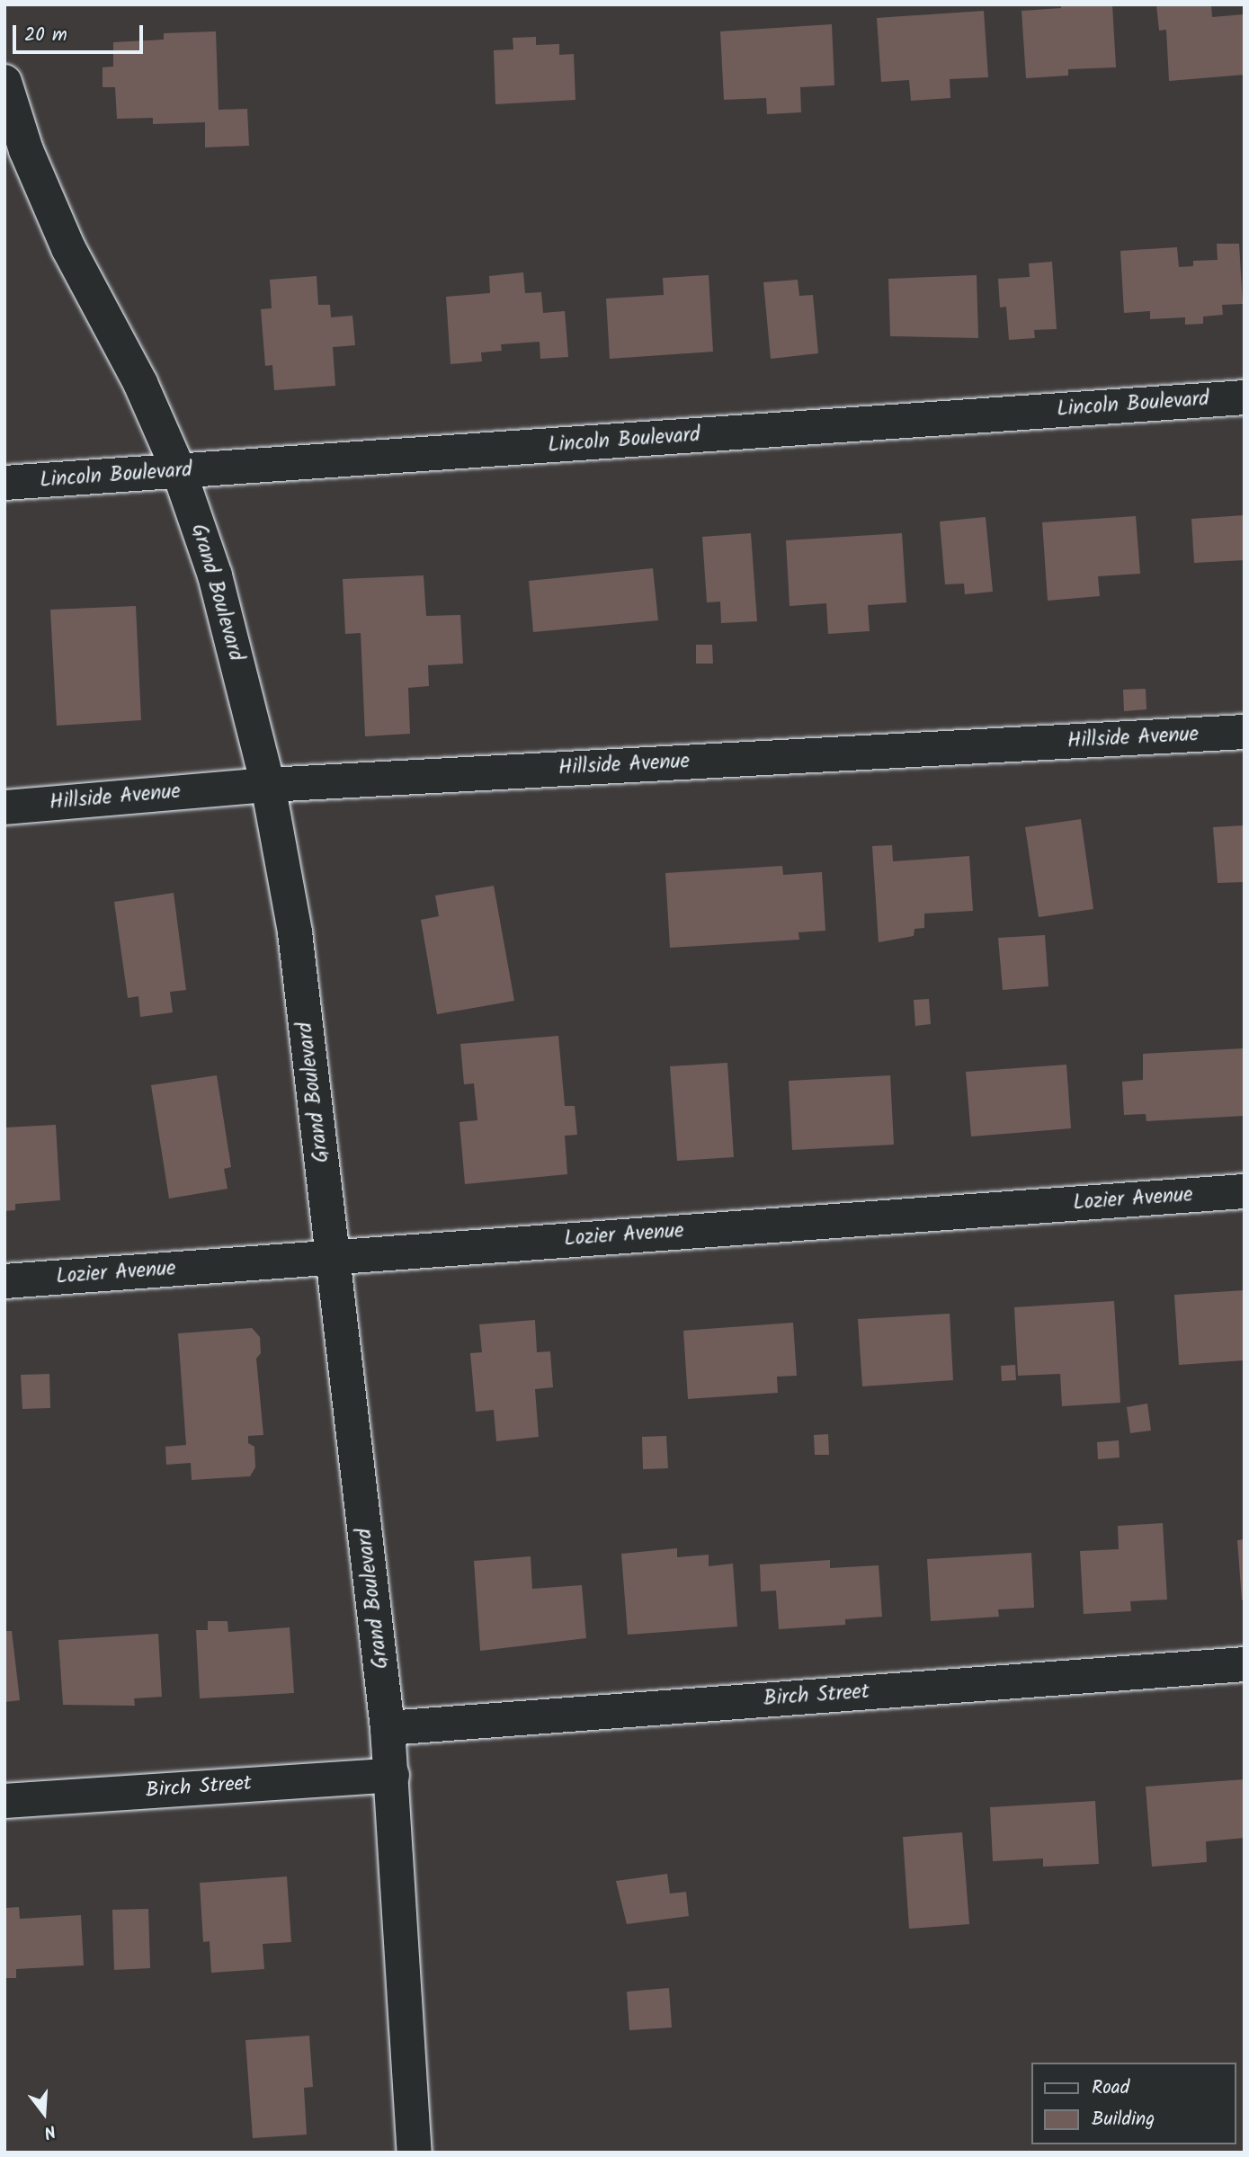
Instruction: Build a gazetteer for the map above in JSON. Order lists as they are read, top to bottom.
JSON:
{
  "streets": {
    "street": [
      "Lincoln Boulevard",
      "Grand Boulevard",
      "Hillside Avenue",
      "Lozier Avenue",
      "Birch Street"
    ]
  },
  "crossings": [
    ["Lincoln Boulevard", "Grand Boulevard"],
    ["Grand Boulevard", "Hillside Avenue"],
    ["Grand Boulevard", "Lozier Avenue"],
    ["Grand Boulevard", "Birch Street"]
  ],
  "legend": ["Road", "Building"],
  "scale_bar": "20 m",
  "north": "bottom"
}
